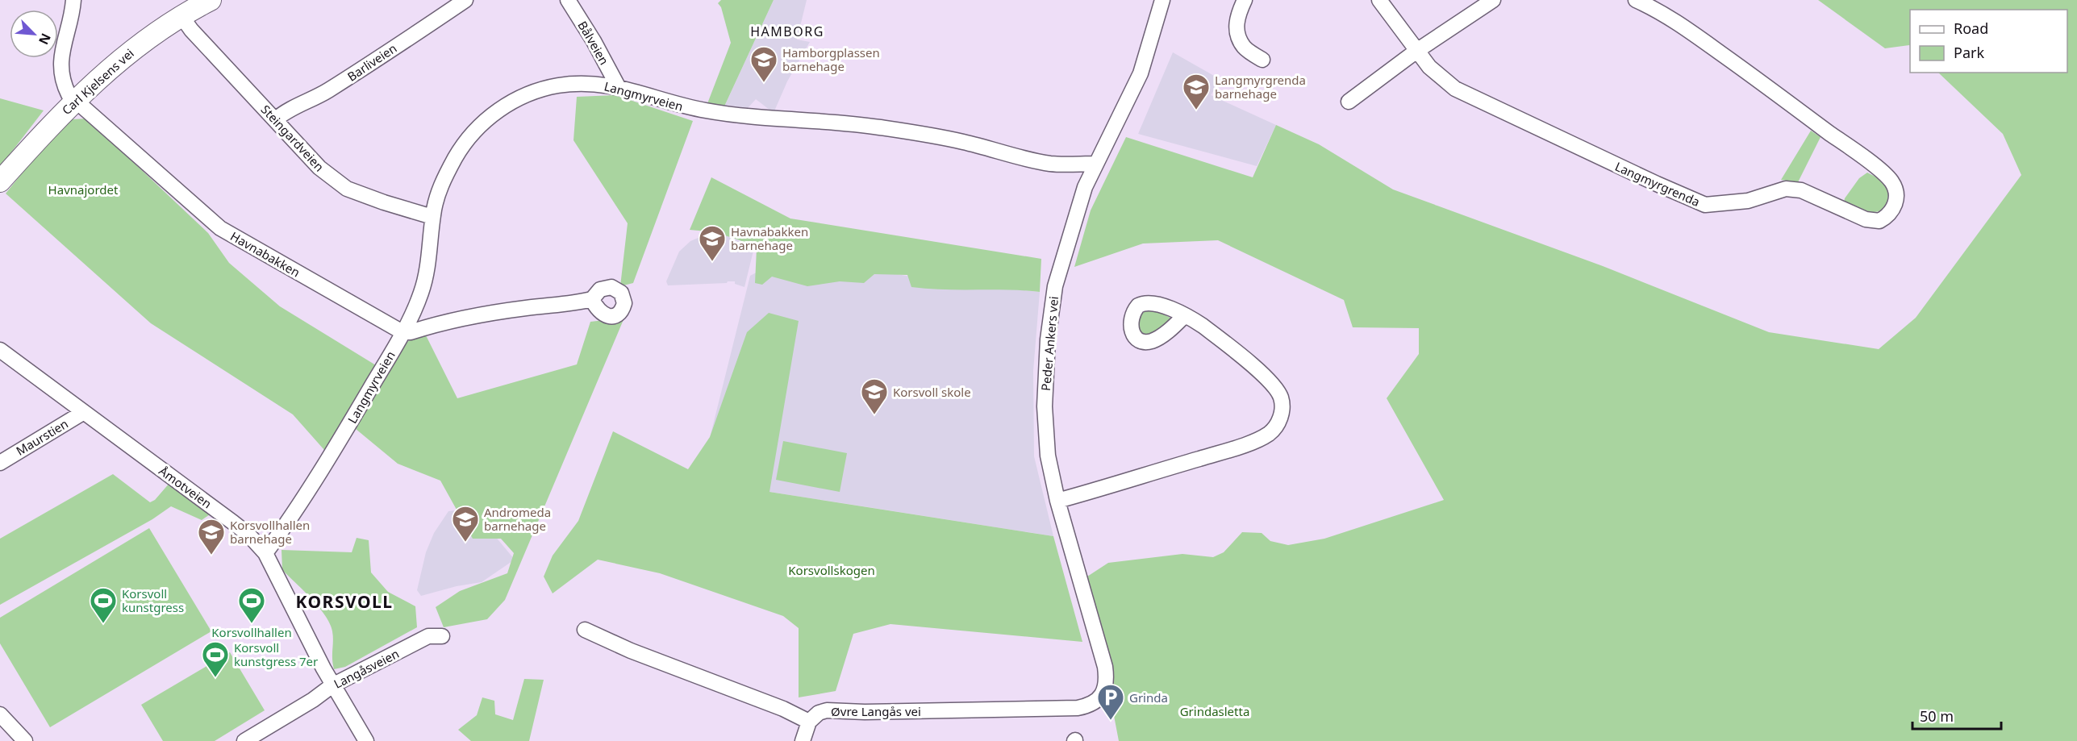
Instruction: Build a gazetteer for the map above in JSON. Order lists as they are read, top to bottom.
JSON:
{
  "streets": {
    "main road": ["Carl Kjelsens vei"],
    "street": [
      "Bålveien",
      "Barliveien",
      "Langmyrveien",
      "Steingardveien",
      "Langmyrgrenda",
      "Havnabakken",
      "Peder Ankers vei",
      "Maurstien",
      "Åmotveien",
      "Langåsveien",
      "Øvre Langås vei"
    ]
  },
  "crossings": [
    ["Bålveien", "Langmyrveien"],
    ["Barliveien", "Steingardveien"],
    ["Carl Kjelsens vei", "Steingardveien"],
    ["Carl Kjelsens vei", "Havnabakken"],
    ["Langmyrveien", "Steingardveien"],
    ["Langmyrveien", "Havnabakken"],
    ["Langmyrveien", "Peder Ankers vei"],
    ["Langmyrveien", "Åmotveien"],
    ["Peder Ankers vei", "Øvre Langås vei"],
    ["Maurstien", "Åmotveien"],
    ["Åmotveien", "Langåsveien"]
  ],
  "districts": ["HAMBORG", "KORSVOLL"],
  "parks": ["Havnajordet", "Korsvollskogen", "Grindasletta"],
  "places": {
    "school or university": [
      "Hamborgplassen barnehage",
      "Langmyrgrenda barnehage",
      "Havnabakken barnehage",
      "Korsvoll skole",
      "Andromeda barnehage",
      "Korsvollhallen barnehage"
    ],
    "sports": ["Korsvoll kunstgress", "Korsvollhallen", "Korsvoll kunstgress 7er"],
    "parking": ["Grinda"]
  },
  "legend": ["Road", "Park"],
  "scale_bar": "50 m",
  "north": "bottom right"
}
